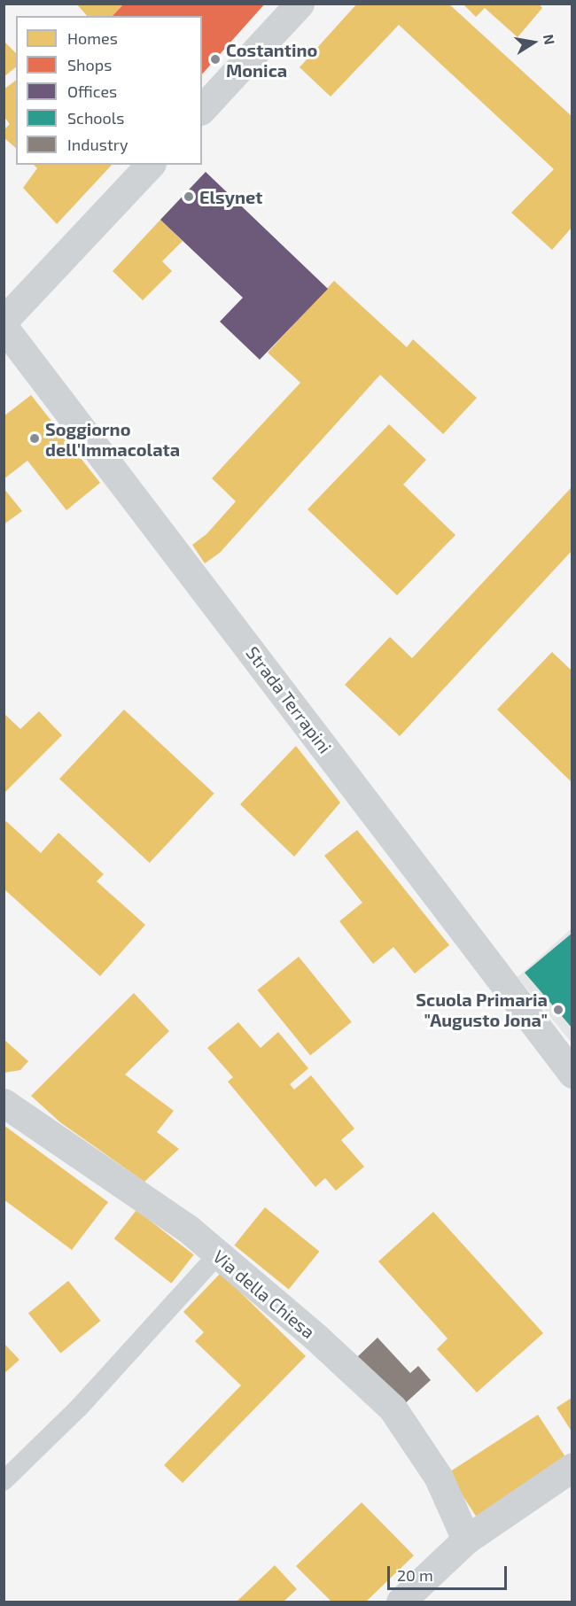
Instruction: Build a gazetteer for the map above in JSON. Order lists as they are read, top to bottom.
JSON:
{
  "streets": {
    "street": ["Strada Terrapini", "Via della Chiesa"]
  },
  "places": [
    "Costantino Monica",
    "Elsynet",
    "Soggiorno dell'Immacolata",
    "Scuola Primaria \"Augusto Jona\""
  ],
  "legend": [
    "Homes",
    "Shops",
    "Offices",
    "Schools",
    "Industry"
  ],
  "scale_bar": "20 m",
  "north": "right"
}
